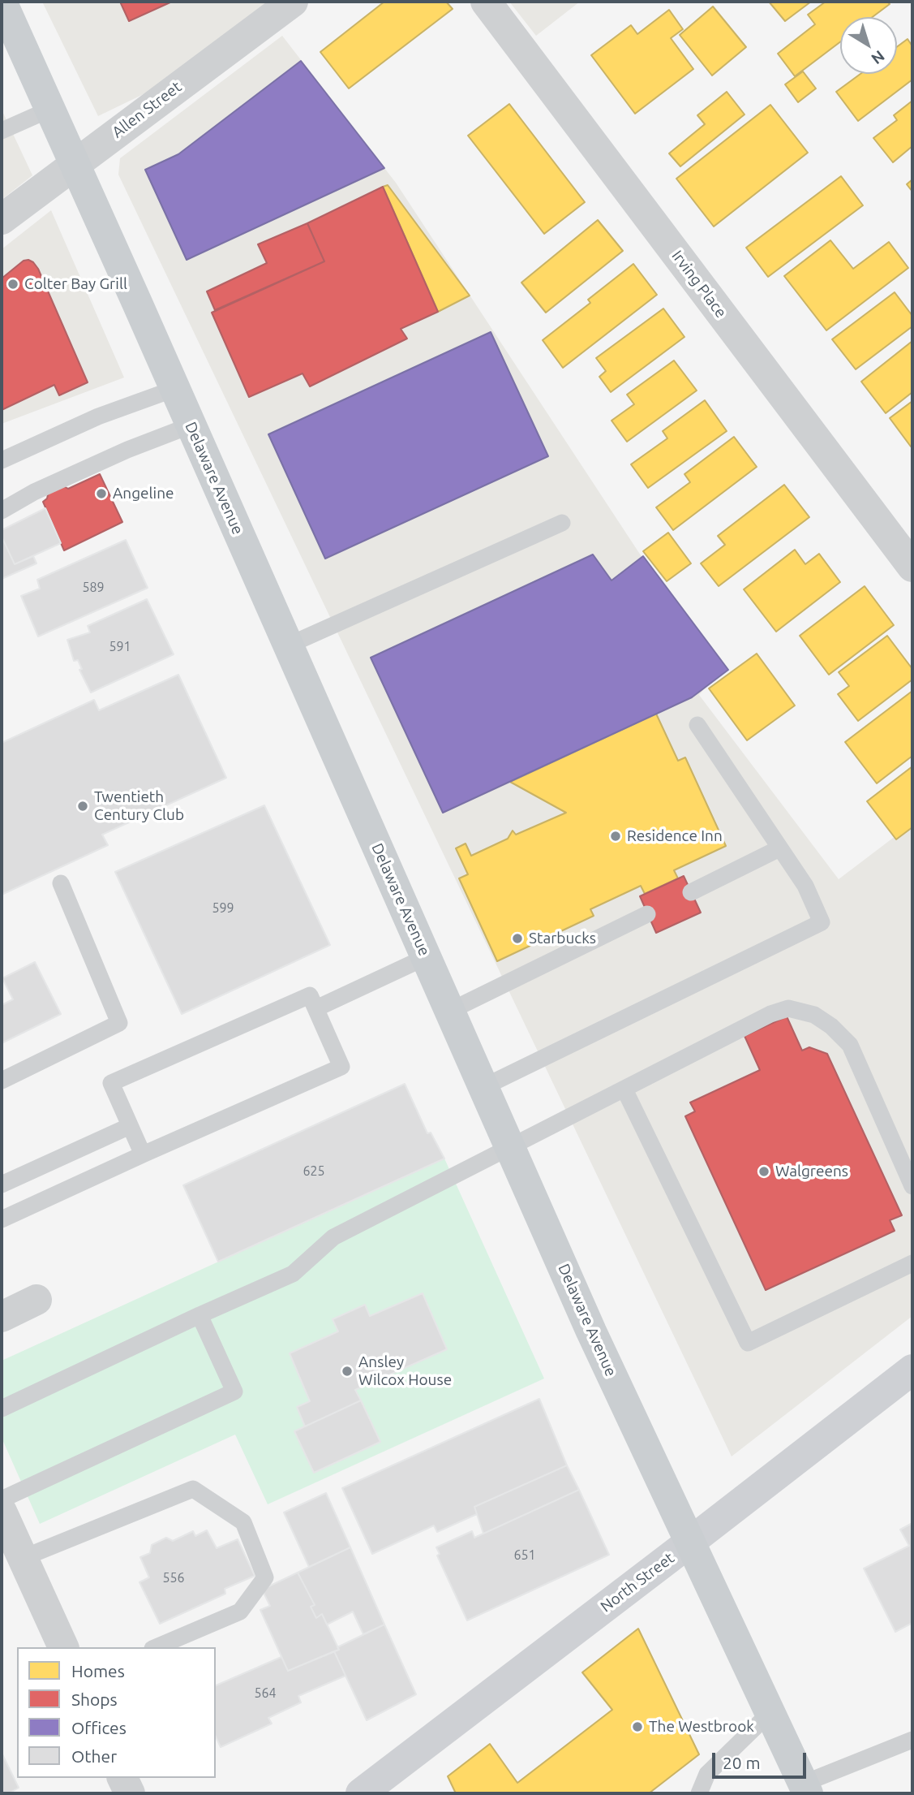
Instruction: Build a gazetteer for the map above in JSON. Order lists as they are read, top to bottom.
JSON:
{
  "streets": {
    "main road": ["Delaware Avenue"],
    "street": ["Allen Street", "Irving Place", "North Street"]
  },
  "crossings": [
    ["Allen Street", "Delaware Avenue"],
    ["Delaware Avenue", "North Street"]
  ],
  "places": [
    "Colter Bay Grill",
    "Angeline",
    "Twentieth Century Club",
    "Residence Inn",
    "Starbucks",
    "Walgreens",
    "Ansley Wilcox House",
    "The Westbrook"
  ],
  "house_numbers": [
    "589",
    "591",
    "599",
    "625",
    "651",
    "556",
    "564"
  ],
  "legend": [
    "Homes",
    "Shops",
    "Offices",
    "Other"
  ],
  "scale_bar": "20 m",
  "north": "bottom right"
}
